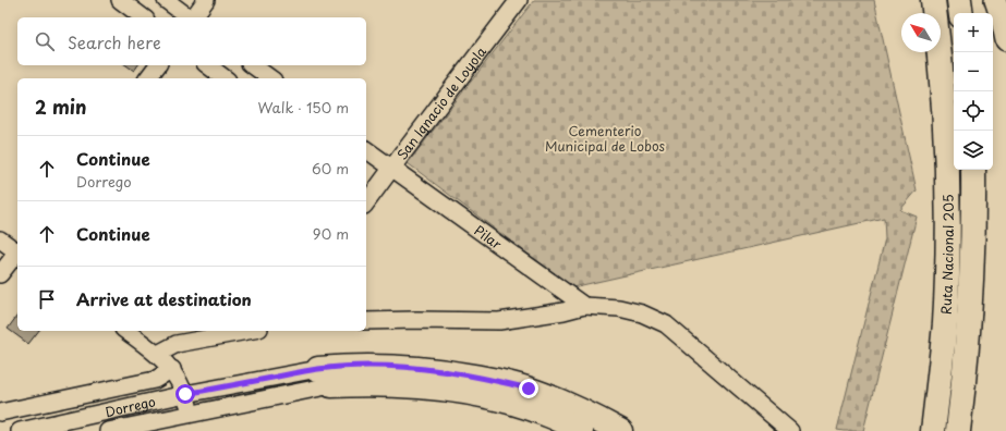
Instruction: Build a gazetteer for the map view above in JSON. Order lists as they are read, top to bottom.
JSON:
{
  "streets": {
    "main road": ["Ruta Nacional 205"],
    "street": ["San Ignacio de Loyola", "Pilar", "Dorrego"]
  },
  "crossings": [
    ["San Ignacio de Loyola", "Pilar"]
  ],
  "parks": ["Cementerio Municipal de Lobos"],
  "north": "top left",
  "page": {
    "map_buttons": ["+", "−"],
    "search": "Search here",
    "heading": ["2 min", "Walk · 150 m"],
    "list": [
      ["Continue", "Dorrego", "60 m"],
      ["Continue", "90 m"],
      "Arrive at destination"
    ]
  }
}
